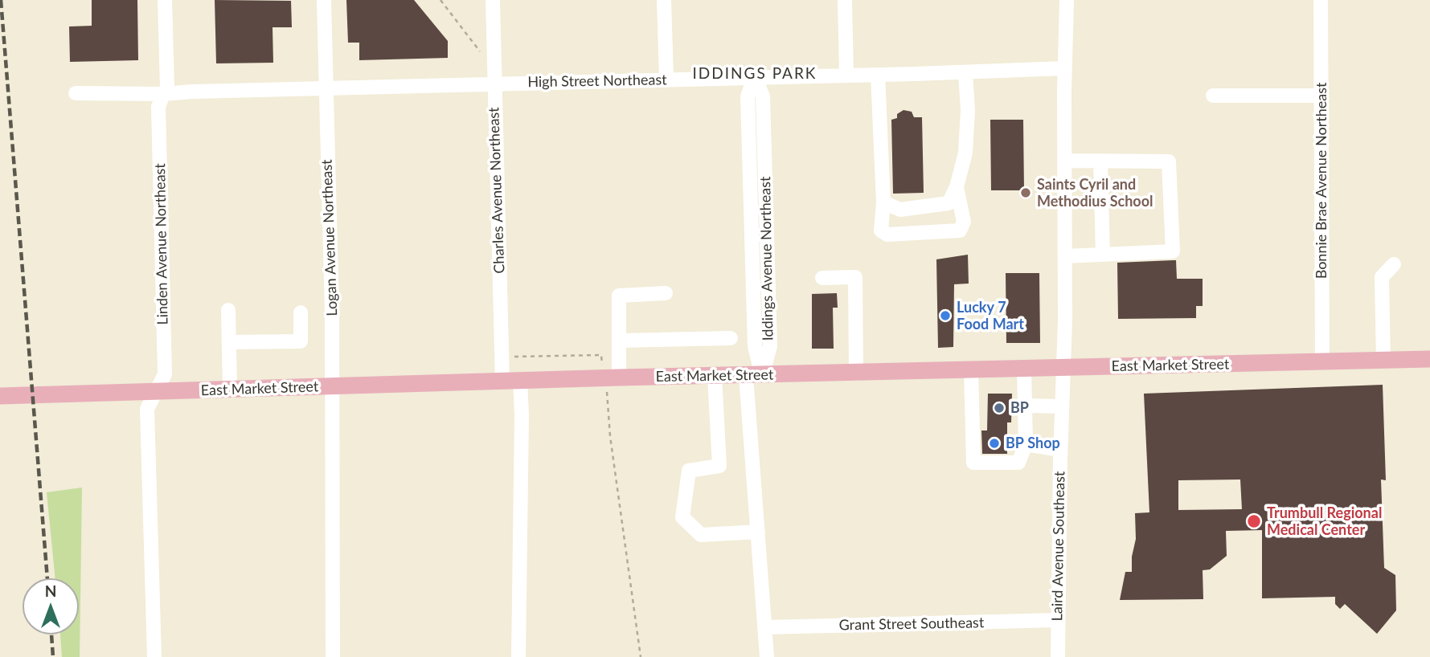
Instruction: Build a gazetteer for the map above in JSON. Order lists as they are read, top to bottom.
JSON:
{
  "streets": {
    "main road": ["East Market Street"],
    "street": [
      "High Street Northeast",
      "Bonnie Brae Avenue Northeast",
      "Charles Avenue Northeast",
      "Logan Avenue Northeast",
      "Linden Avenue Northeast",
      "Iddings Avenue Northeast",
      "Laird Avenue Southeast",
      "Grant Street Southeast"
    ]
  },
  "crossings": [
    ["High Street Northeast", "Charles Avenue Northeast"],
    ["High Street Northeast", "Logan Avenue Northeast"],
    ["High Street Northeast", "Linden Avenue Northeast"],
    ["High Street Northeast", "Iddings Avenue Northeast"],
    ["High Street Northeast", "Laird Avenue Southeast"],
    ["Bonnie Brae Avenue Northeast", "East Market Street"],
    ["Charles Avenue Northeast", "East Market Street"],
    ["Logan Avenue Northeast", "East Market Street"],
    ["Linden Avenue Northeast", "East Market Street"],
    ["Iddings Avenue Northeast", "East Market Street"],
    ["Iddings Avenue Northeast", "Grant Street Southeast"],
    ["East Market Street", "Laird Avenue Southeast"],
    ["Laird Avenue Southeast", "Grant Street Southeast"]
  ],
  "districts": ["IDDINGS PARK"],
  "places": [
    "Saints Cyril and Methodius School",
    "Lucky 7 Food Mart",
    "BP",
    "BP Shop",
    "Trumbull Regional Medical Center"
  ],
  "north": "top"
}
